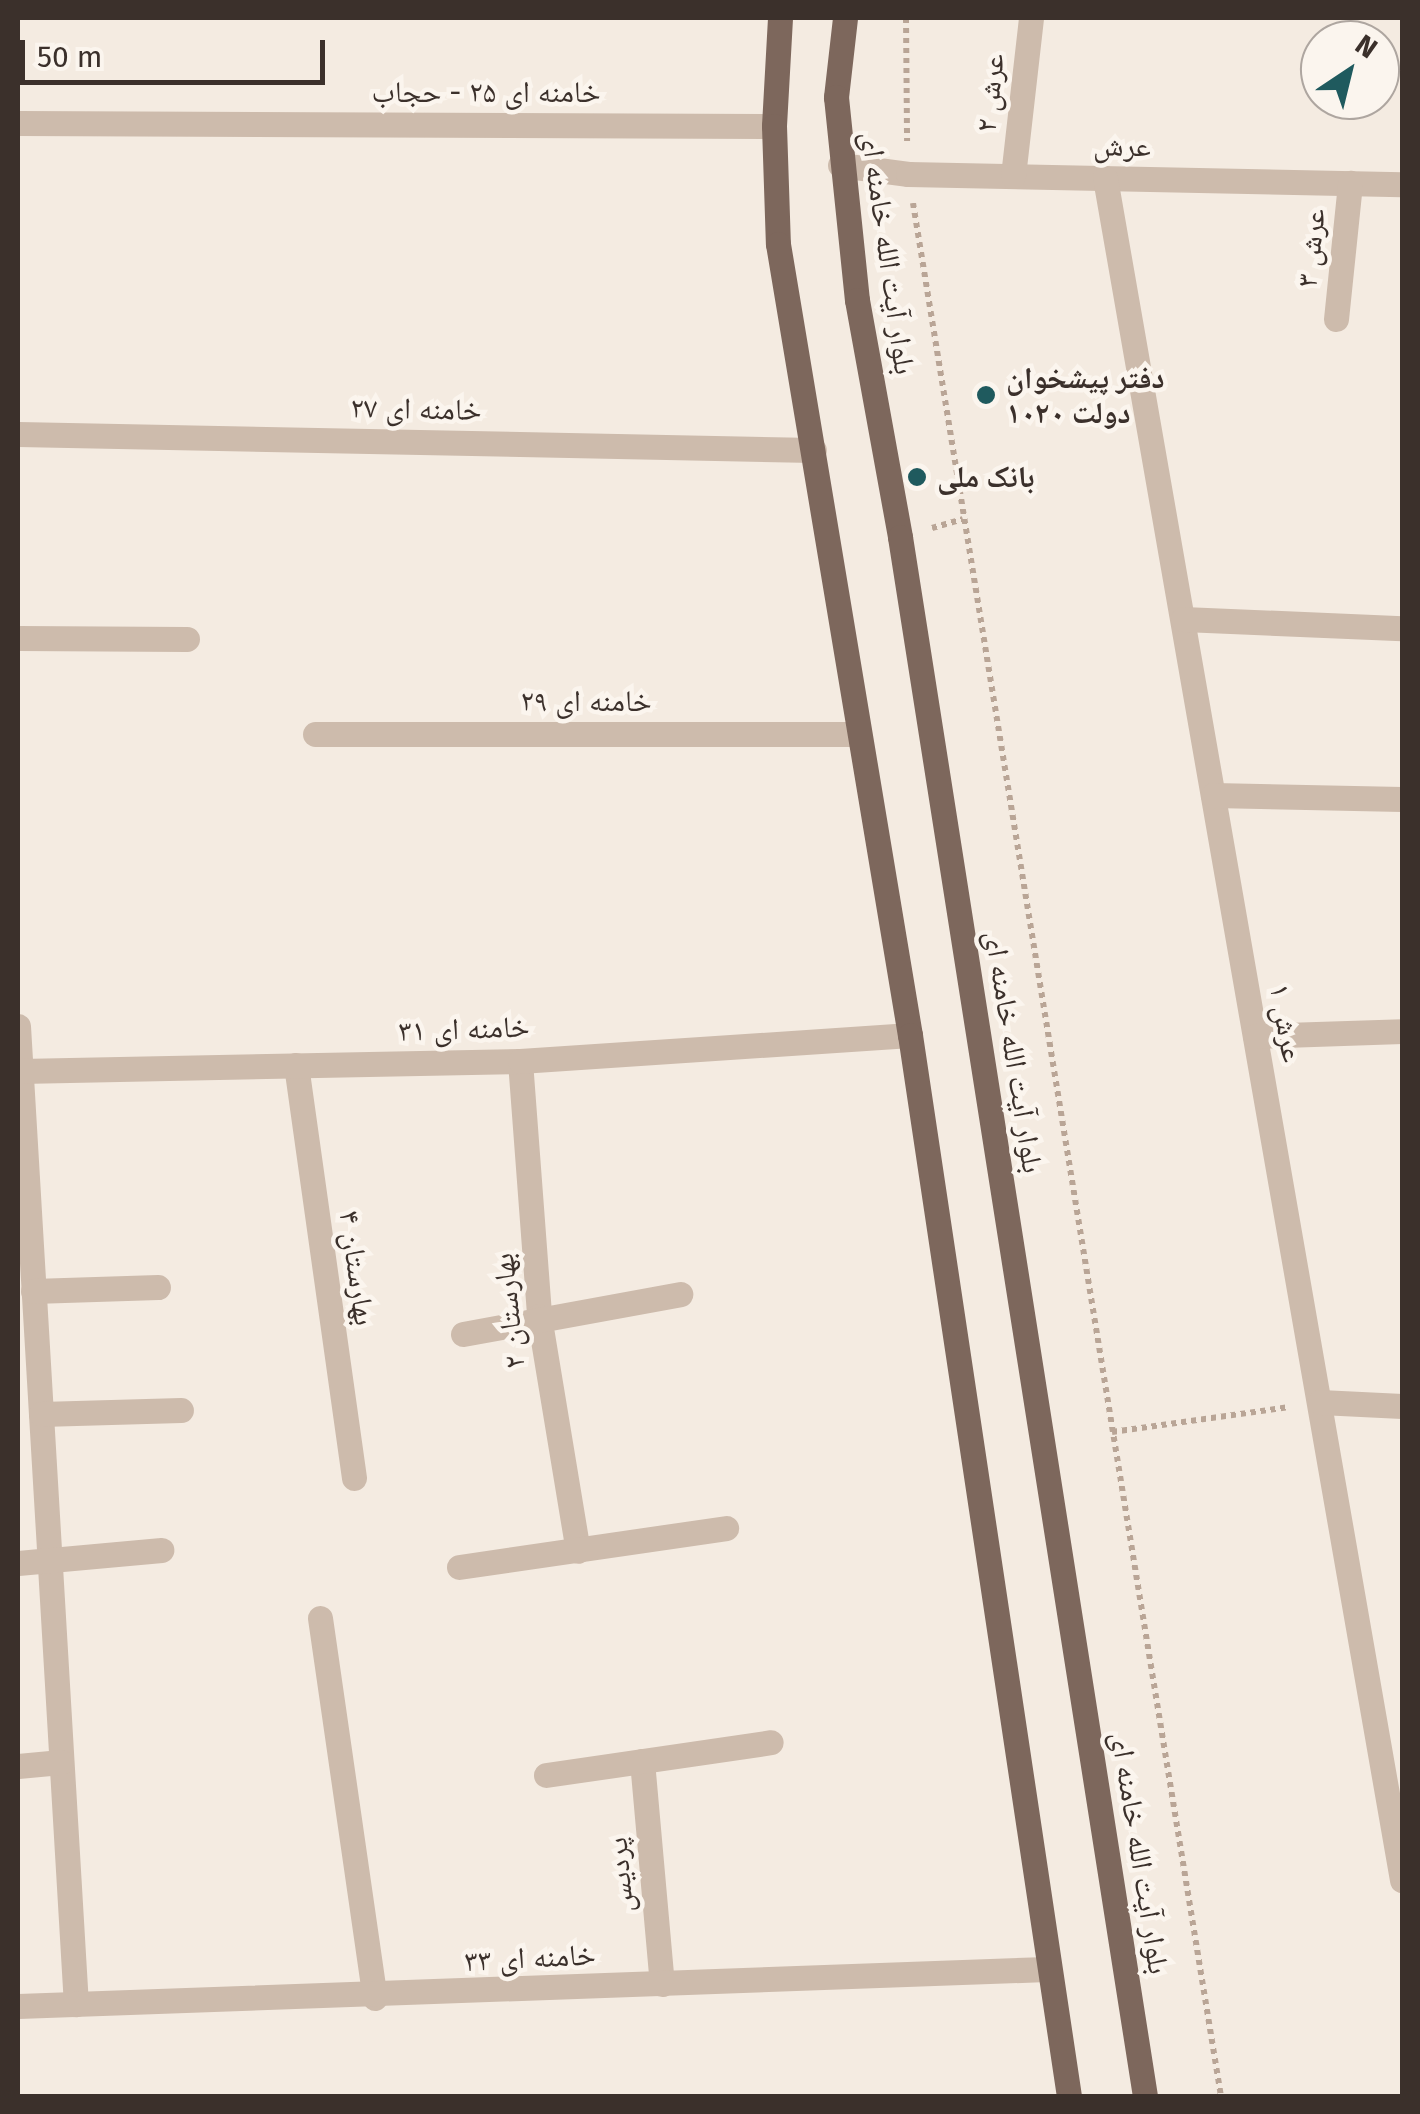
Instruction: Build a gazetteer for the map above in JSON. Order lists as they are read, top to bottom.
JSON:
{
  "streets": {
    "main road": ["بلوار آیت الله خامنه ای"],
    "street": [
      "خامنه ای ۲۵ - حجاب",
      "عرش ۲",
      "عرش",
      "عرش ۳",
      "خامنه ای ۲۷",
      "خامنه ای ۲۹",
      "عرش ۱",
      "خامنه ای ۳۱",
      "بهارستان ۴",
      "بهارستان ۲",
      "پردیس",
      "خامنه ای ۳۳"
    ]
  },
  "crossings": [
    ["عرش ۲", "عرش"],
    ["عرش", "عرش ۳"],
    ["عرش", "بلوار آیت الله خامنه ای"],
    ["عرش", "عرش ۱"],
    ["خامنه ای ۳۱", "بهارستان ۴"],
    ["خامنه ای ۳۱", "بهارستان ۲"],
    ["پردیس", "خامنه ای ۳۳"]
  ],
  "places": ["دفتر پیشخوان دولت ۱۰۲۰", "بانک ملی"],
  "scale_bar": "50 m",
  "north": "top right"
}
